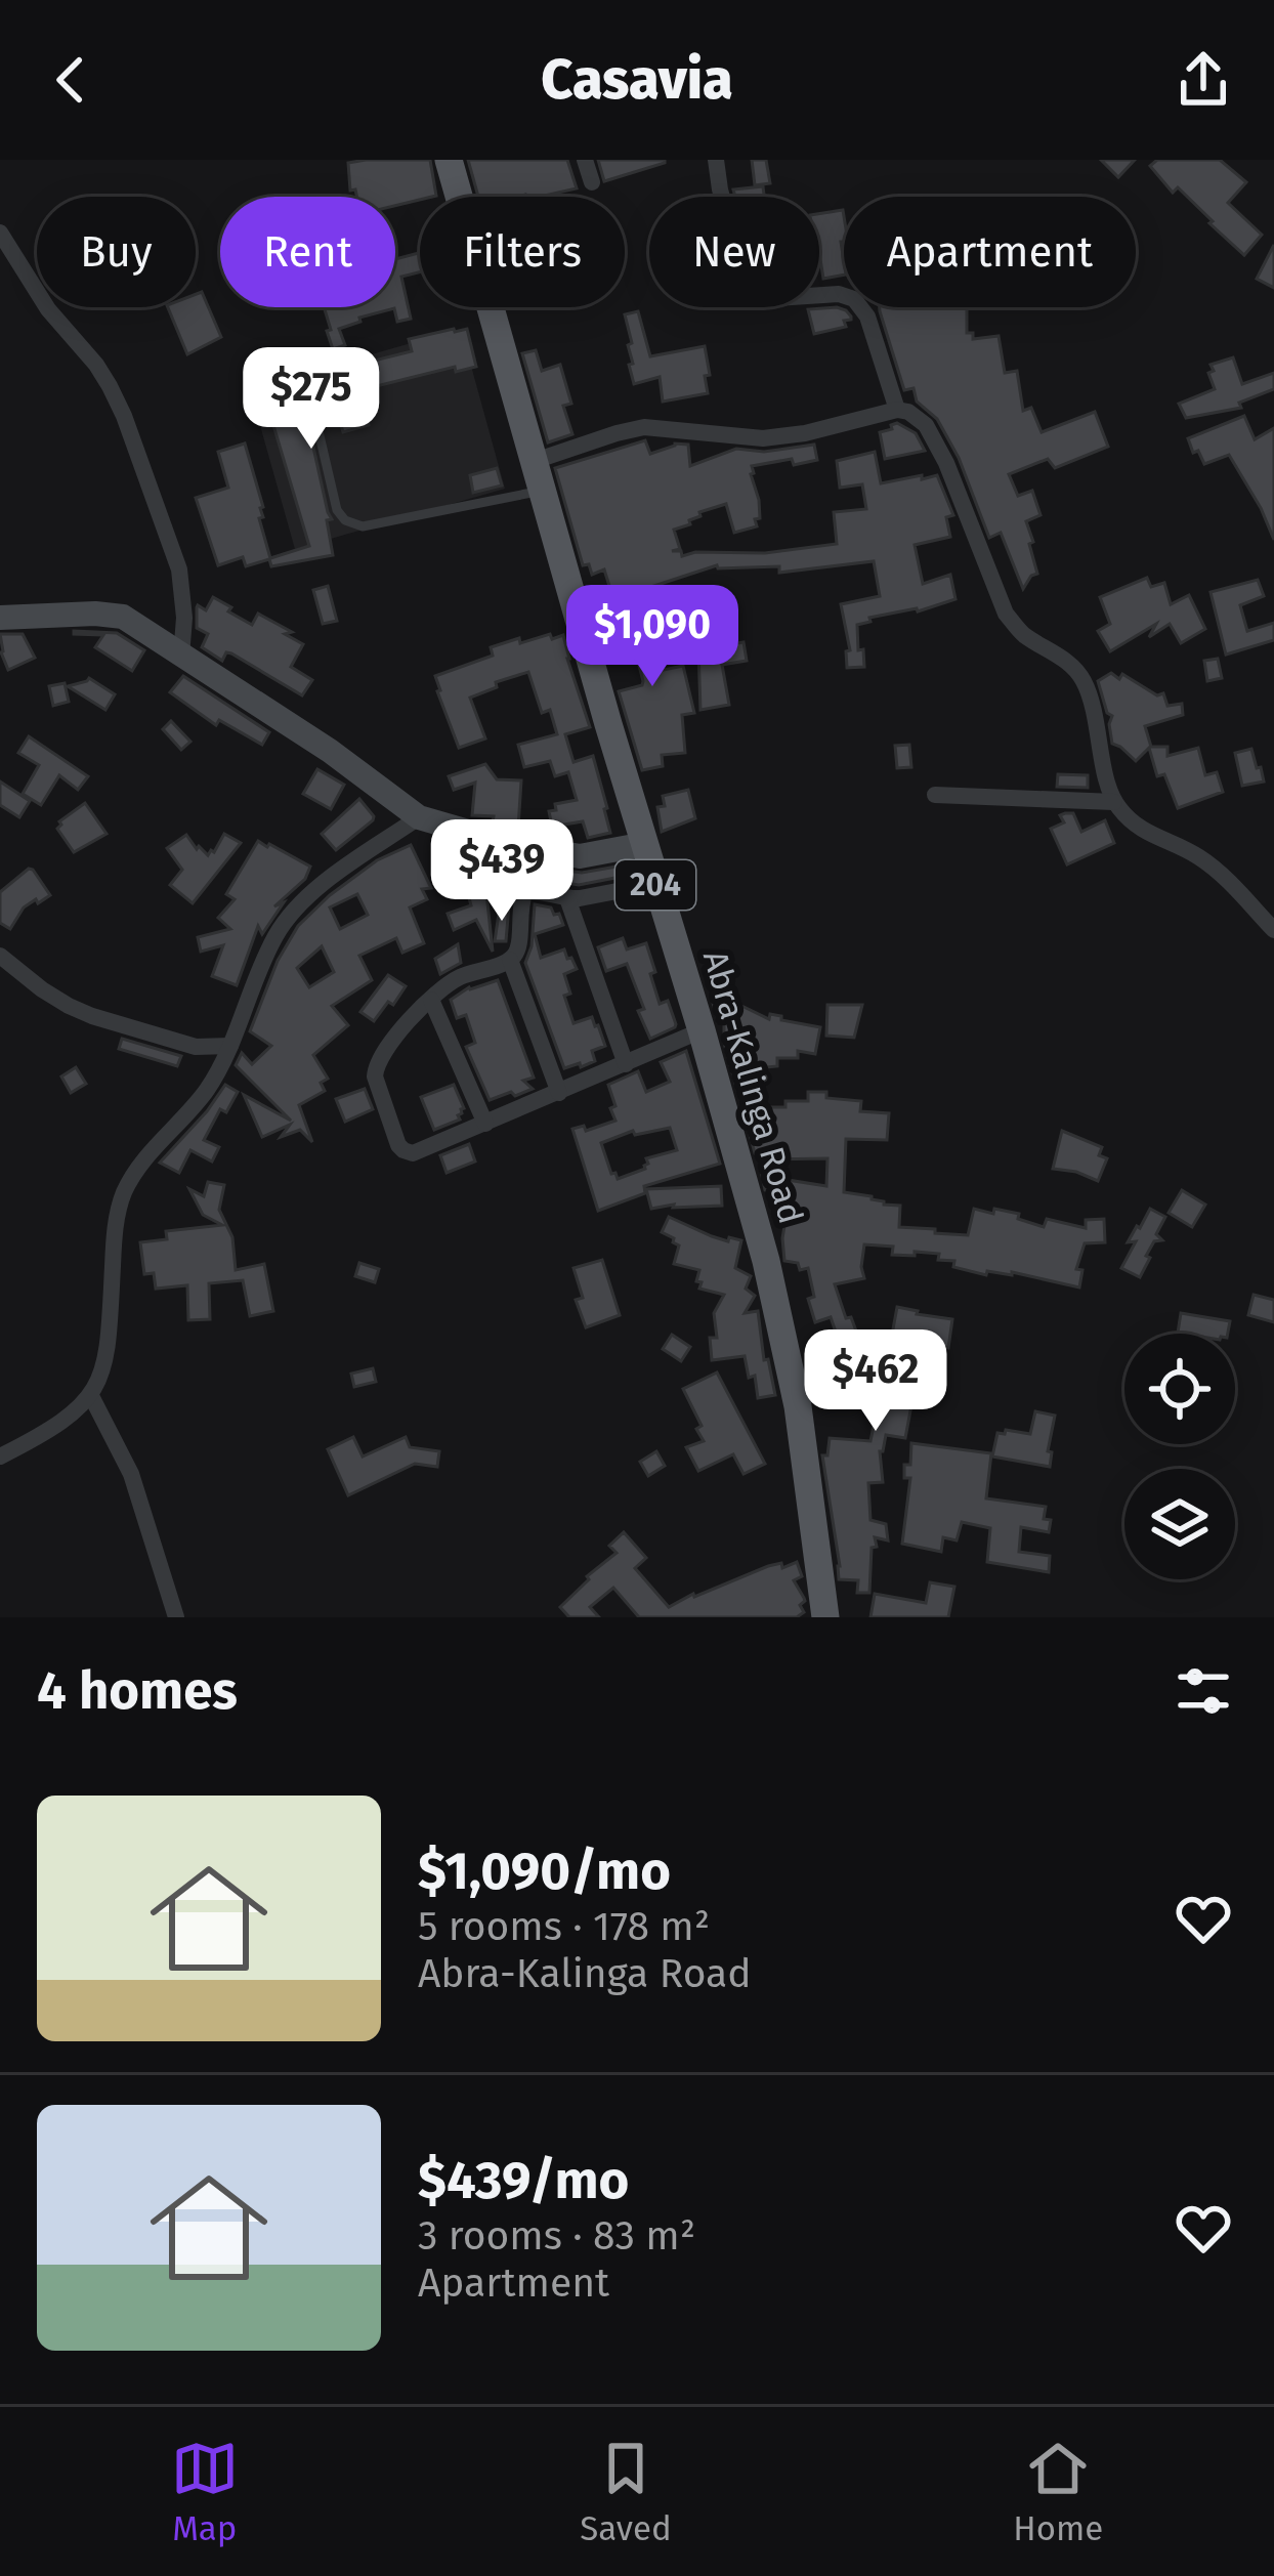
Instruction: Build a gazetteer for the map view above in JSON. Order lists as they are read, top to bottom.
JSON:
{
  "streets": {
    "main road": ["204", "Abra-Kalinga Road"]
  },
  "page": {
    "header": "Casavia",
    "chip": [
      "Buy",
      "Rent",
      "Filters",
      "New",
      "Apartment"
    ],
    "price": [
      "$275",
      "$1,090",
      "$439",
      "$462"
    ],
    "heading": "4 homes",
    "list": [
      {
        "name": "$1,090/mo",
        "note": "5 rooms · 178 m² · Abra-Kalinga Road"
      },
      {
        "name": "$439/mo",
        "note": "3 rooms · 83 m² · Apartment"
      }
    ],
    "tabs": ["Map", "Saved", "Home"]
  }
}
